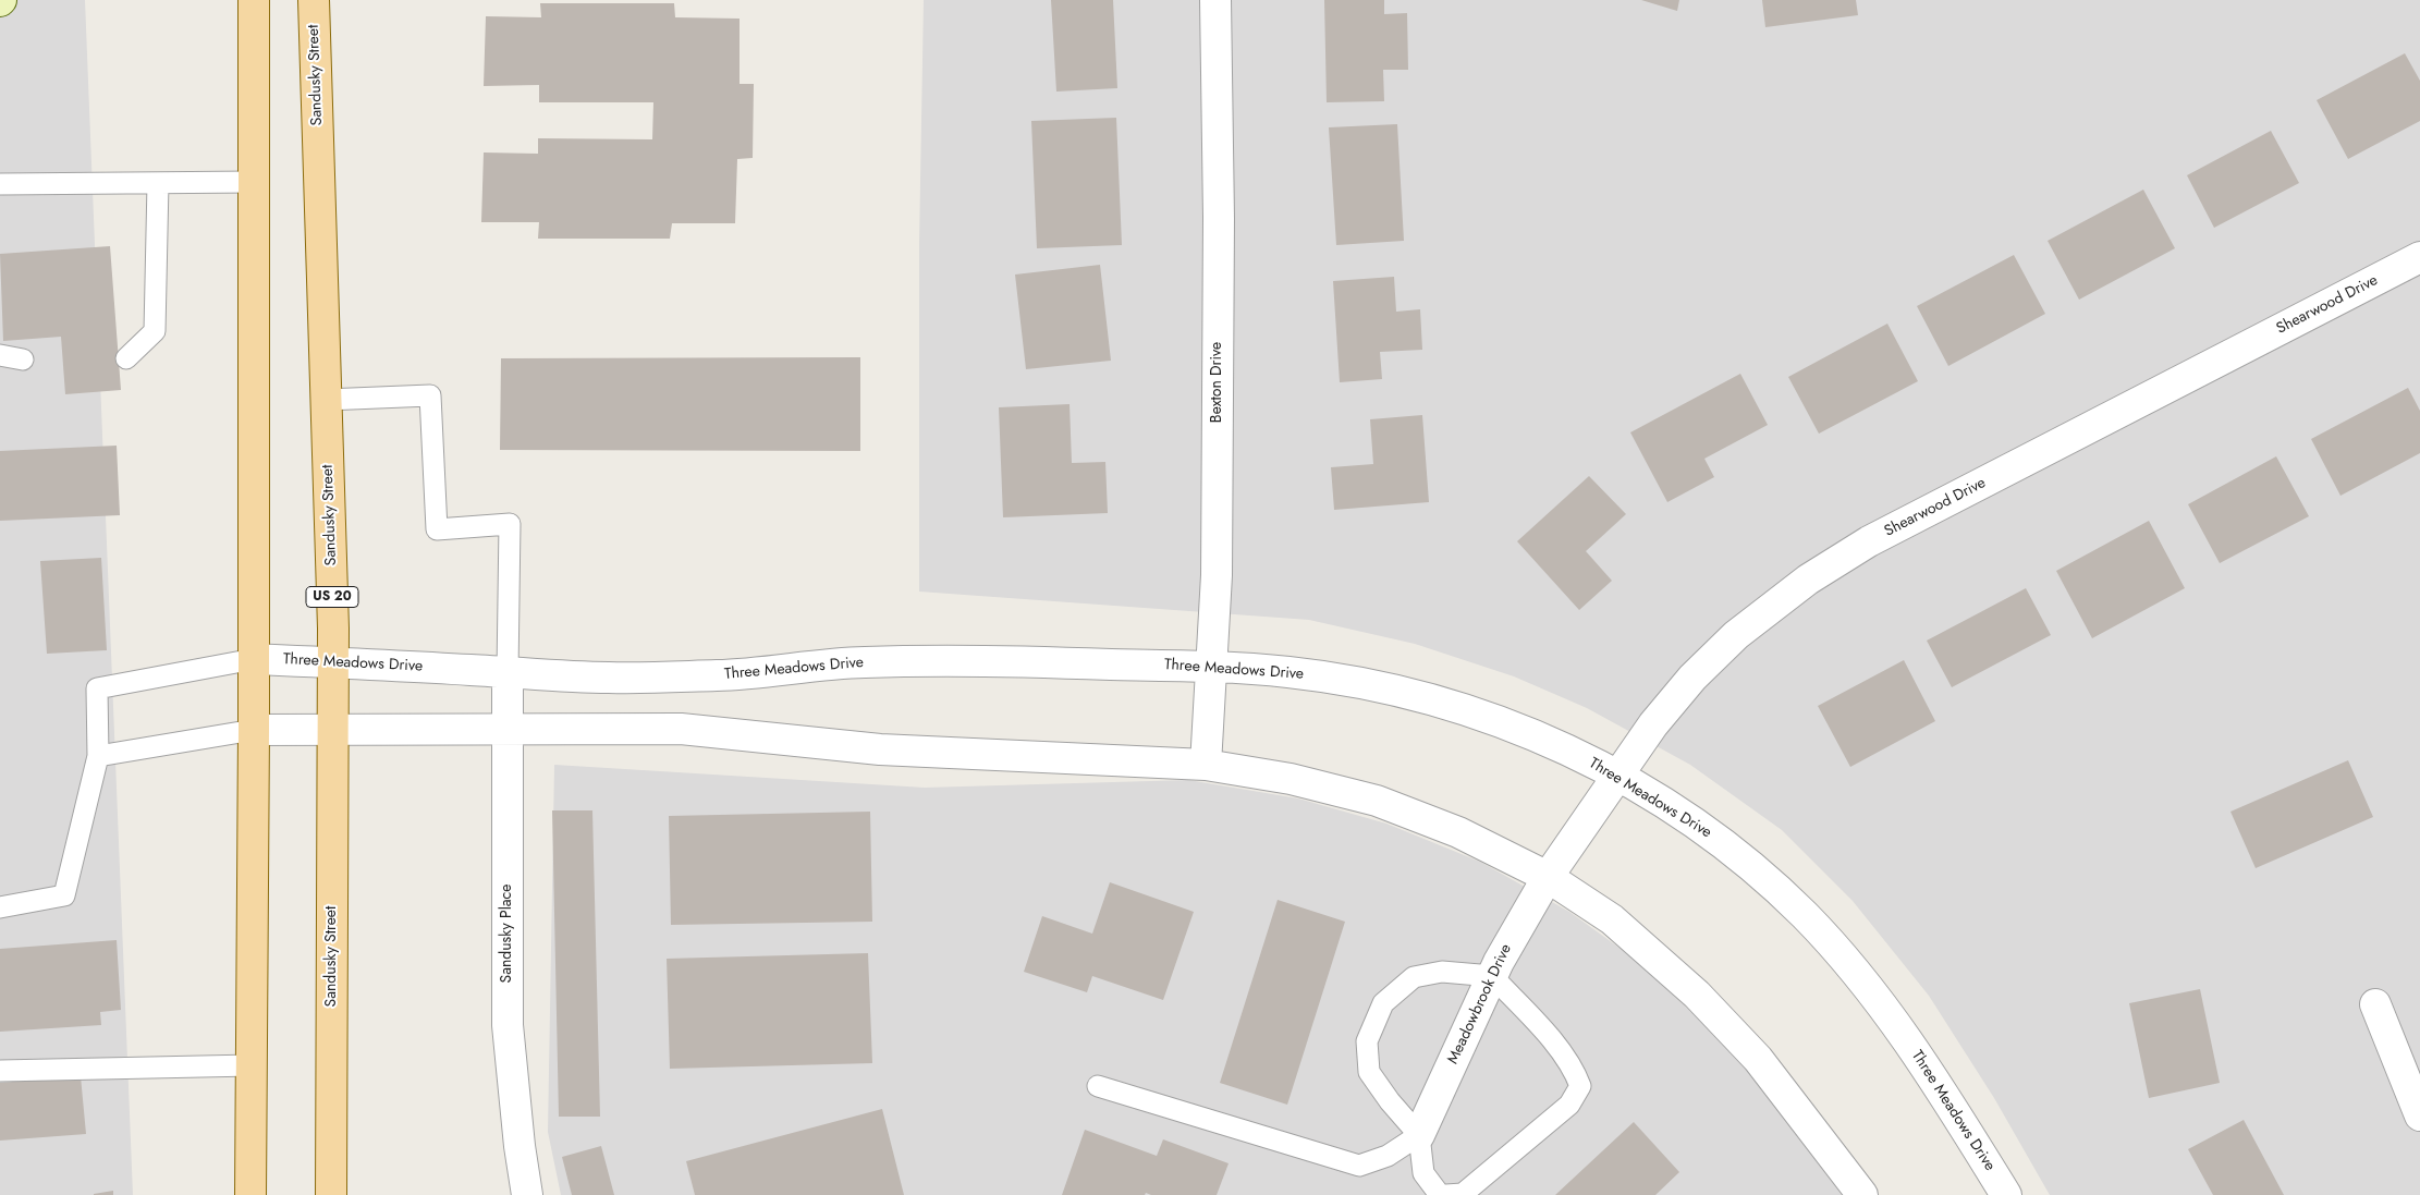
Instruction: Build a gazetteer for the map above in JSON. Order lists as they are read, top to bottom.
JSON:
{
  "streets": {
    "main road": ["Sandusky Street", "US 20"],
    "street": [
      "Shearwood Drive",
      "Bexton Drive",
      "Three Meadows Drive",
      "Sandusky Place",
      "Meadowbrook Drive"
    ]
  },
  "crossings": [
    ["Sandusky Street", "Three Meadows Drive"],
    ["Shearwood Drive", "Three Meadows Drive"],
    ["Shearwood Drive", "Meadowbrook Drive"],
    ["Bexton Drive", "Three Meadows Drive"],
    ["Three Meadows Drive", "Sandusky Place"]
  ]
}
